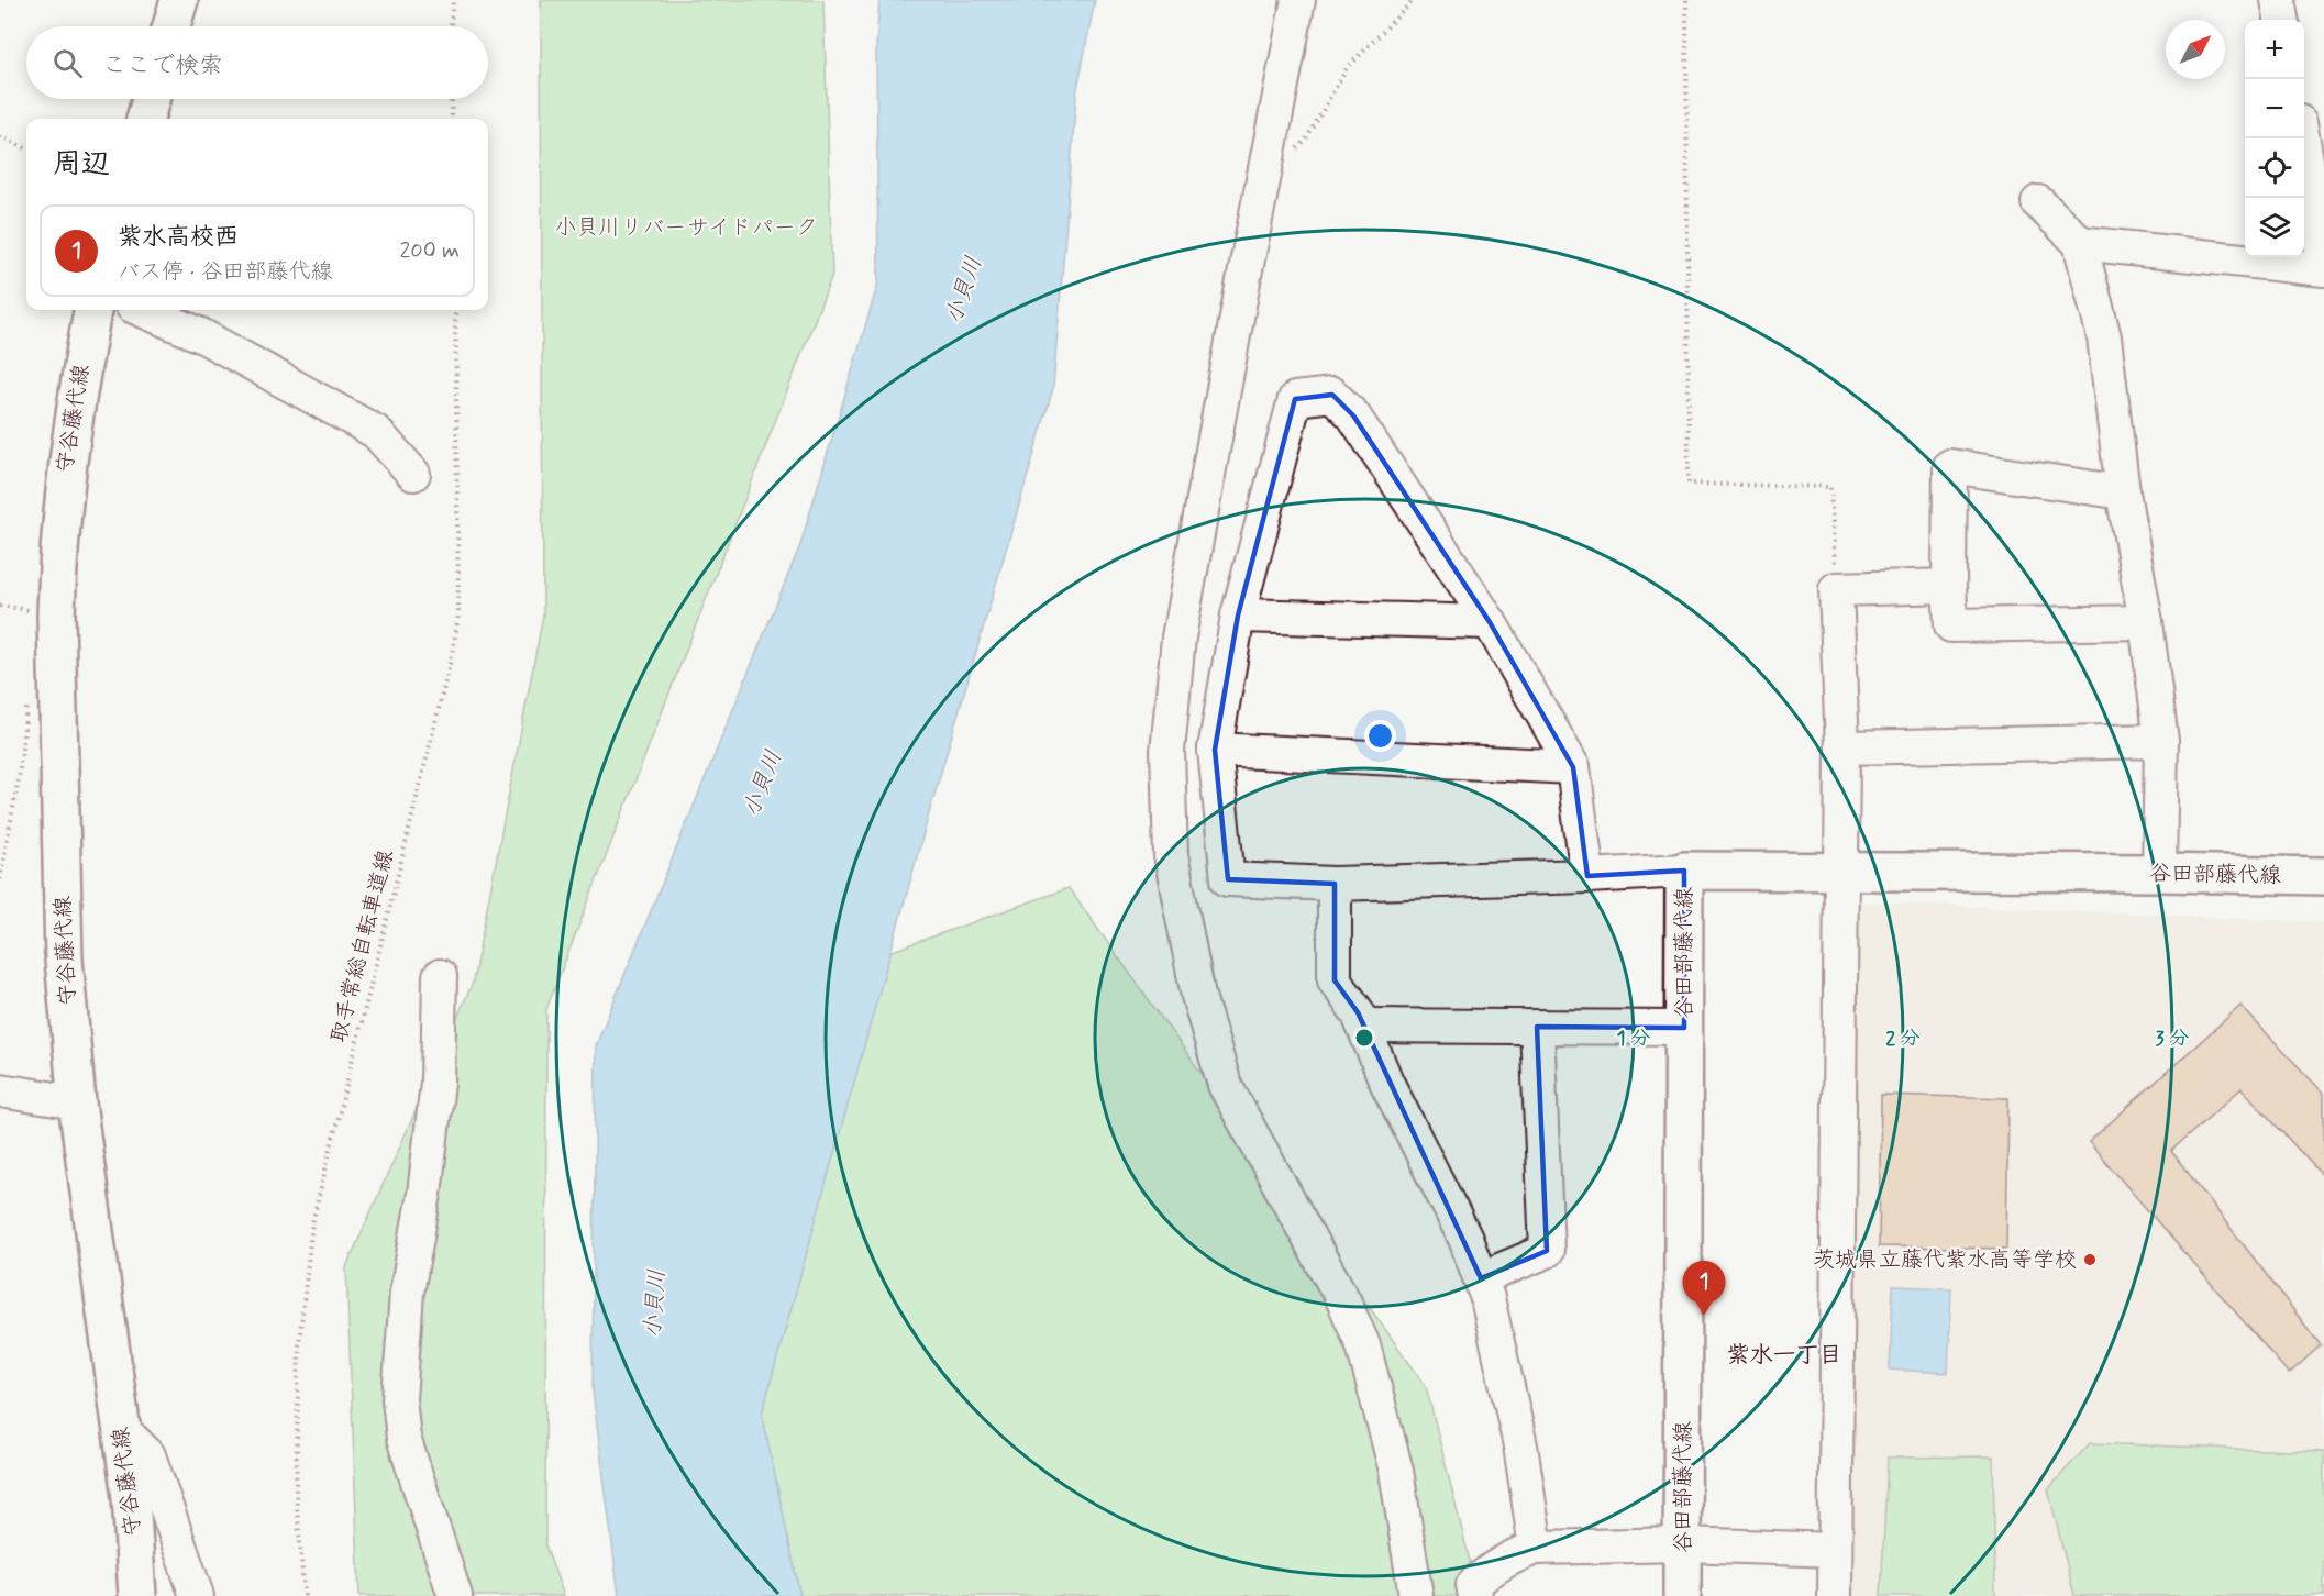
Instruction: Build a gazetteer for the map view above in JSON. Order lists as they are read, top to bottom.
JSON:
{
  "streets": {
    "main road": ["守谷藤代線", "谷田部藤代線"],
    "path": ["取手常総自転車道線"]
  },
  "districts": ["紫水一丁目"],
  "water": ["小貝川"],
  "parks": ["小貝川リバーサイドパーク"],
  "places": ["茨城県立藤代紫水高等学校"],
  "north": "top right",
  "page": {
    "map_buttons": ["+", "−"],
    "search": "ここで検索",
    "heading": "周辺",
    "list": [
      {
        "mark": "1",
        "name": "紫水高校西",
        "note": "バス停 · 谷田部藤代線",
        "value": "200 m"
      }
    ],
    "pins": "1"
  },
  "rings": ["1 分", "2 分", "3 分"]
}
